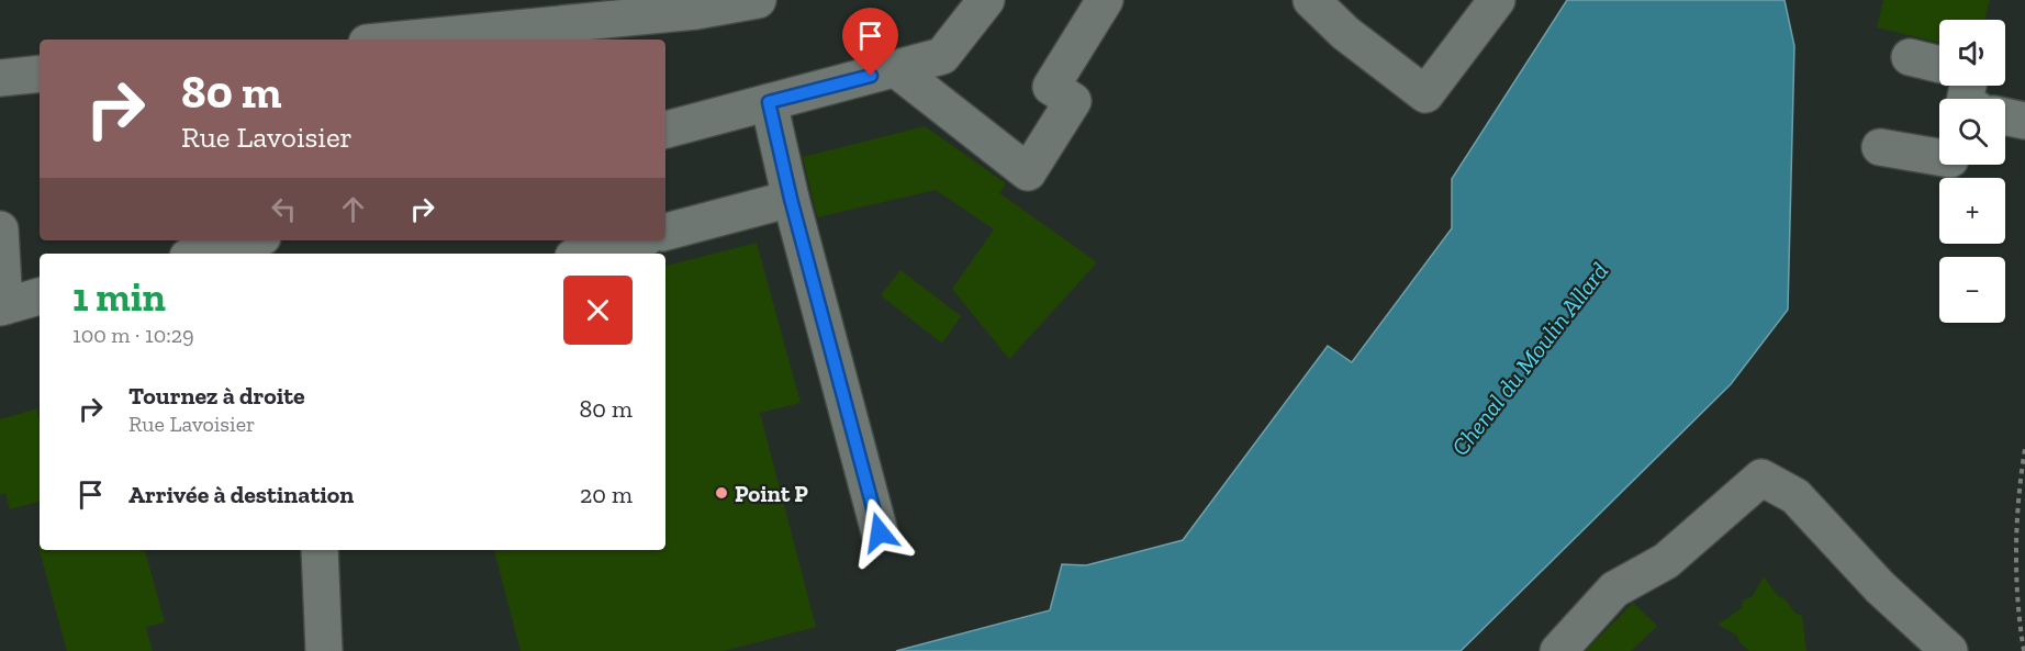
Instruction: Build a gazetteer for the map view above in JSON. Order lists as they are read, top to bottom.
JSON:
{
  "water": ["Chenal du Moulin Allard"],
  "places": ["Point P"],
  "page": {
    "map_buttons": ["+", "−"],
    "turn": ["80 m", "Rue Lavoisier"],
    "heading": ["1 min", "100 m · 10:29"],
    "list": [
      {
        "name": "Tournez à droite",
        "note": "Rue Lavoisier",
        "value": "80 m"
      },
      {
        "name": "Arrivée à destination",
        "value": "20 m"
      }
    ]
  }
}
